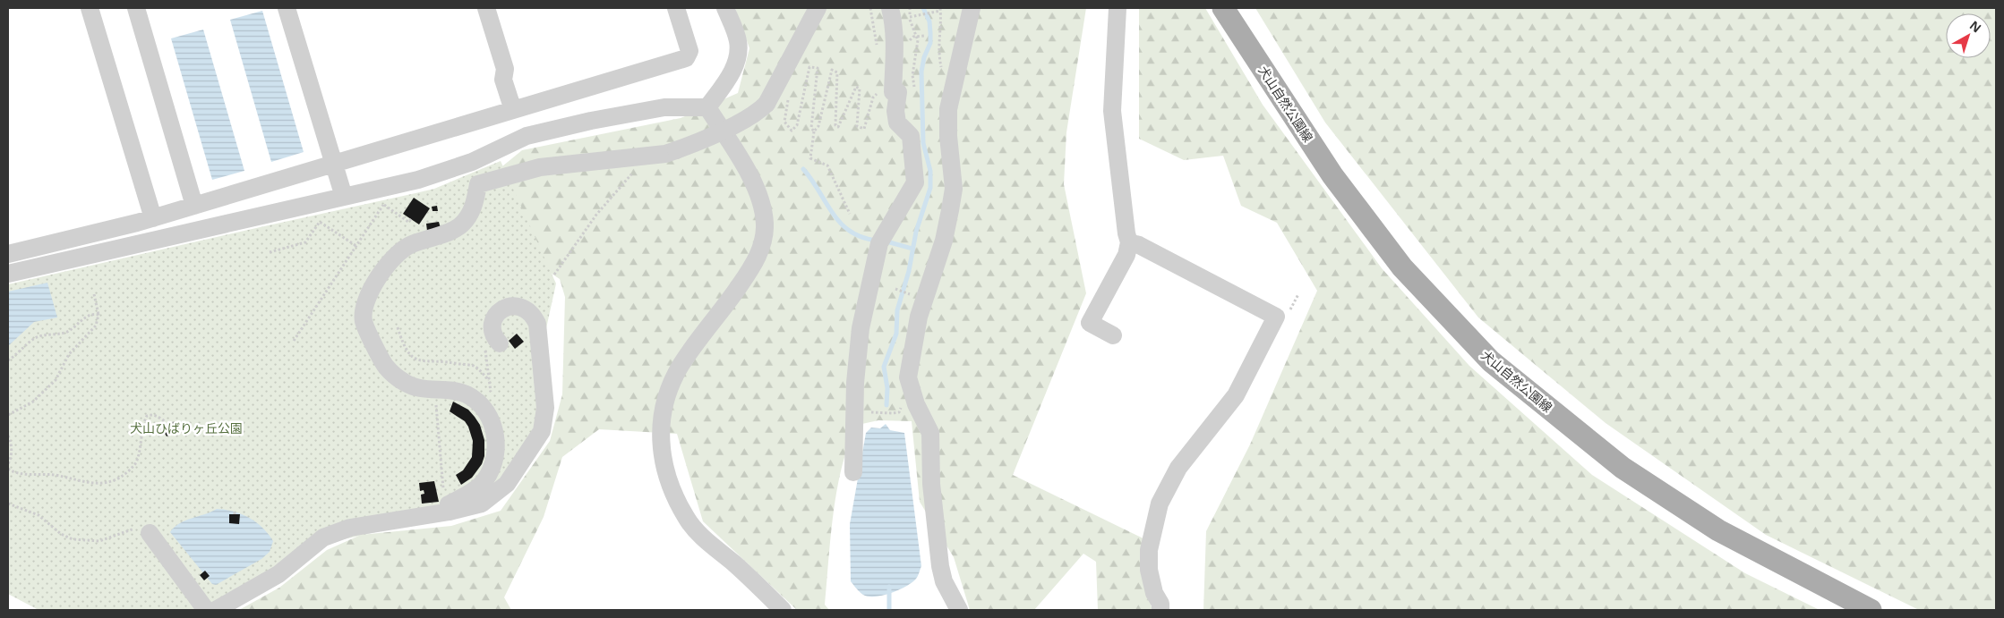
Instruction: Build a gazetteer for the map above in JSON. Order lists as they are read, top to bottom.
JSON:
{
  "streets": {
    "main road": ["犬山自然公園線"]
  },
  "parks": ["犬山ひばりヶ丘公園"],
  "north": "top right"
}
